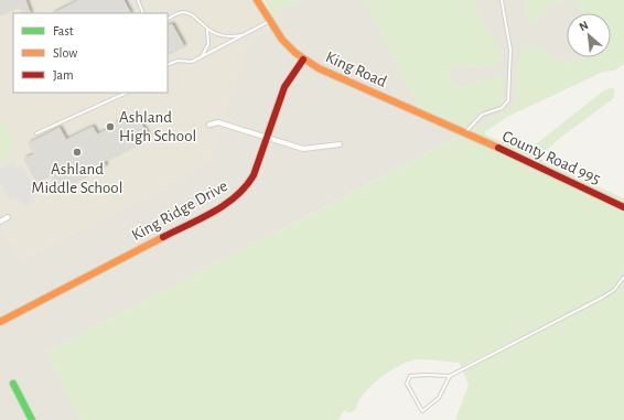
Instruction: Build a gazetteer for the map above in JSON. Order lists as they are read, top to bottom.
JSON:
{
  "streets": {
    "street": ["King Road", "County Road 995", "King Ridge Drive"]
  },
  "crossings": [
    ["King Road", "County Road 995"],
    ["King Road", "King Ridge Drive"]
  ],
  "places": ["Ashland High School", "Ashland Middle School"],
  "legend": ["Fast", "Slow", "Jam"],
  "north": "top left"
}
